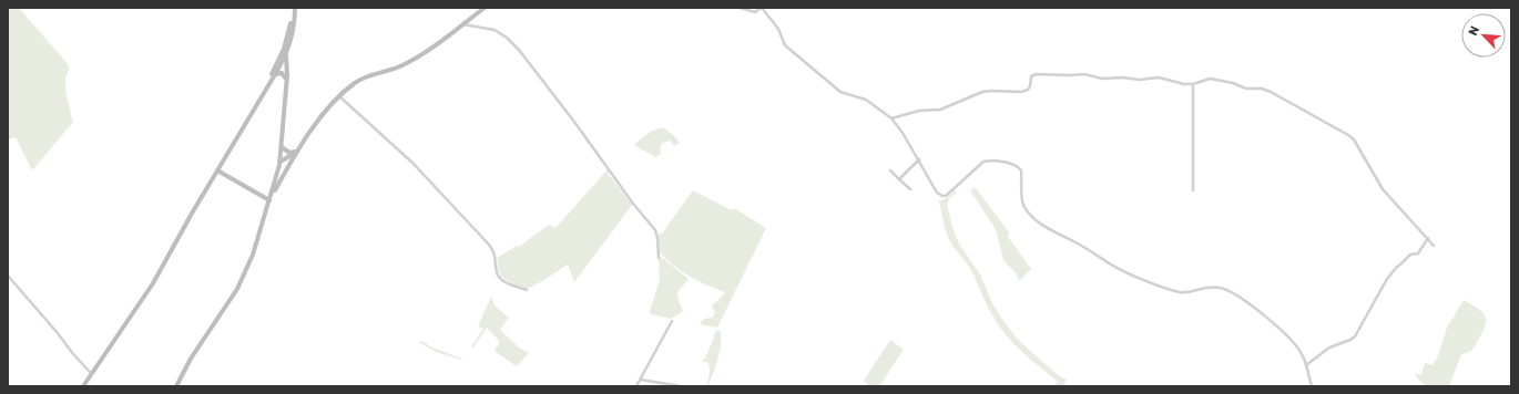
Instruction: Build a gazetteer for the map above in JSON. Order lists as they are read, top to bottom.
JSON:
{
  "north": "top left"
}
